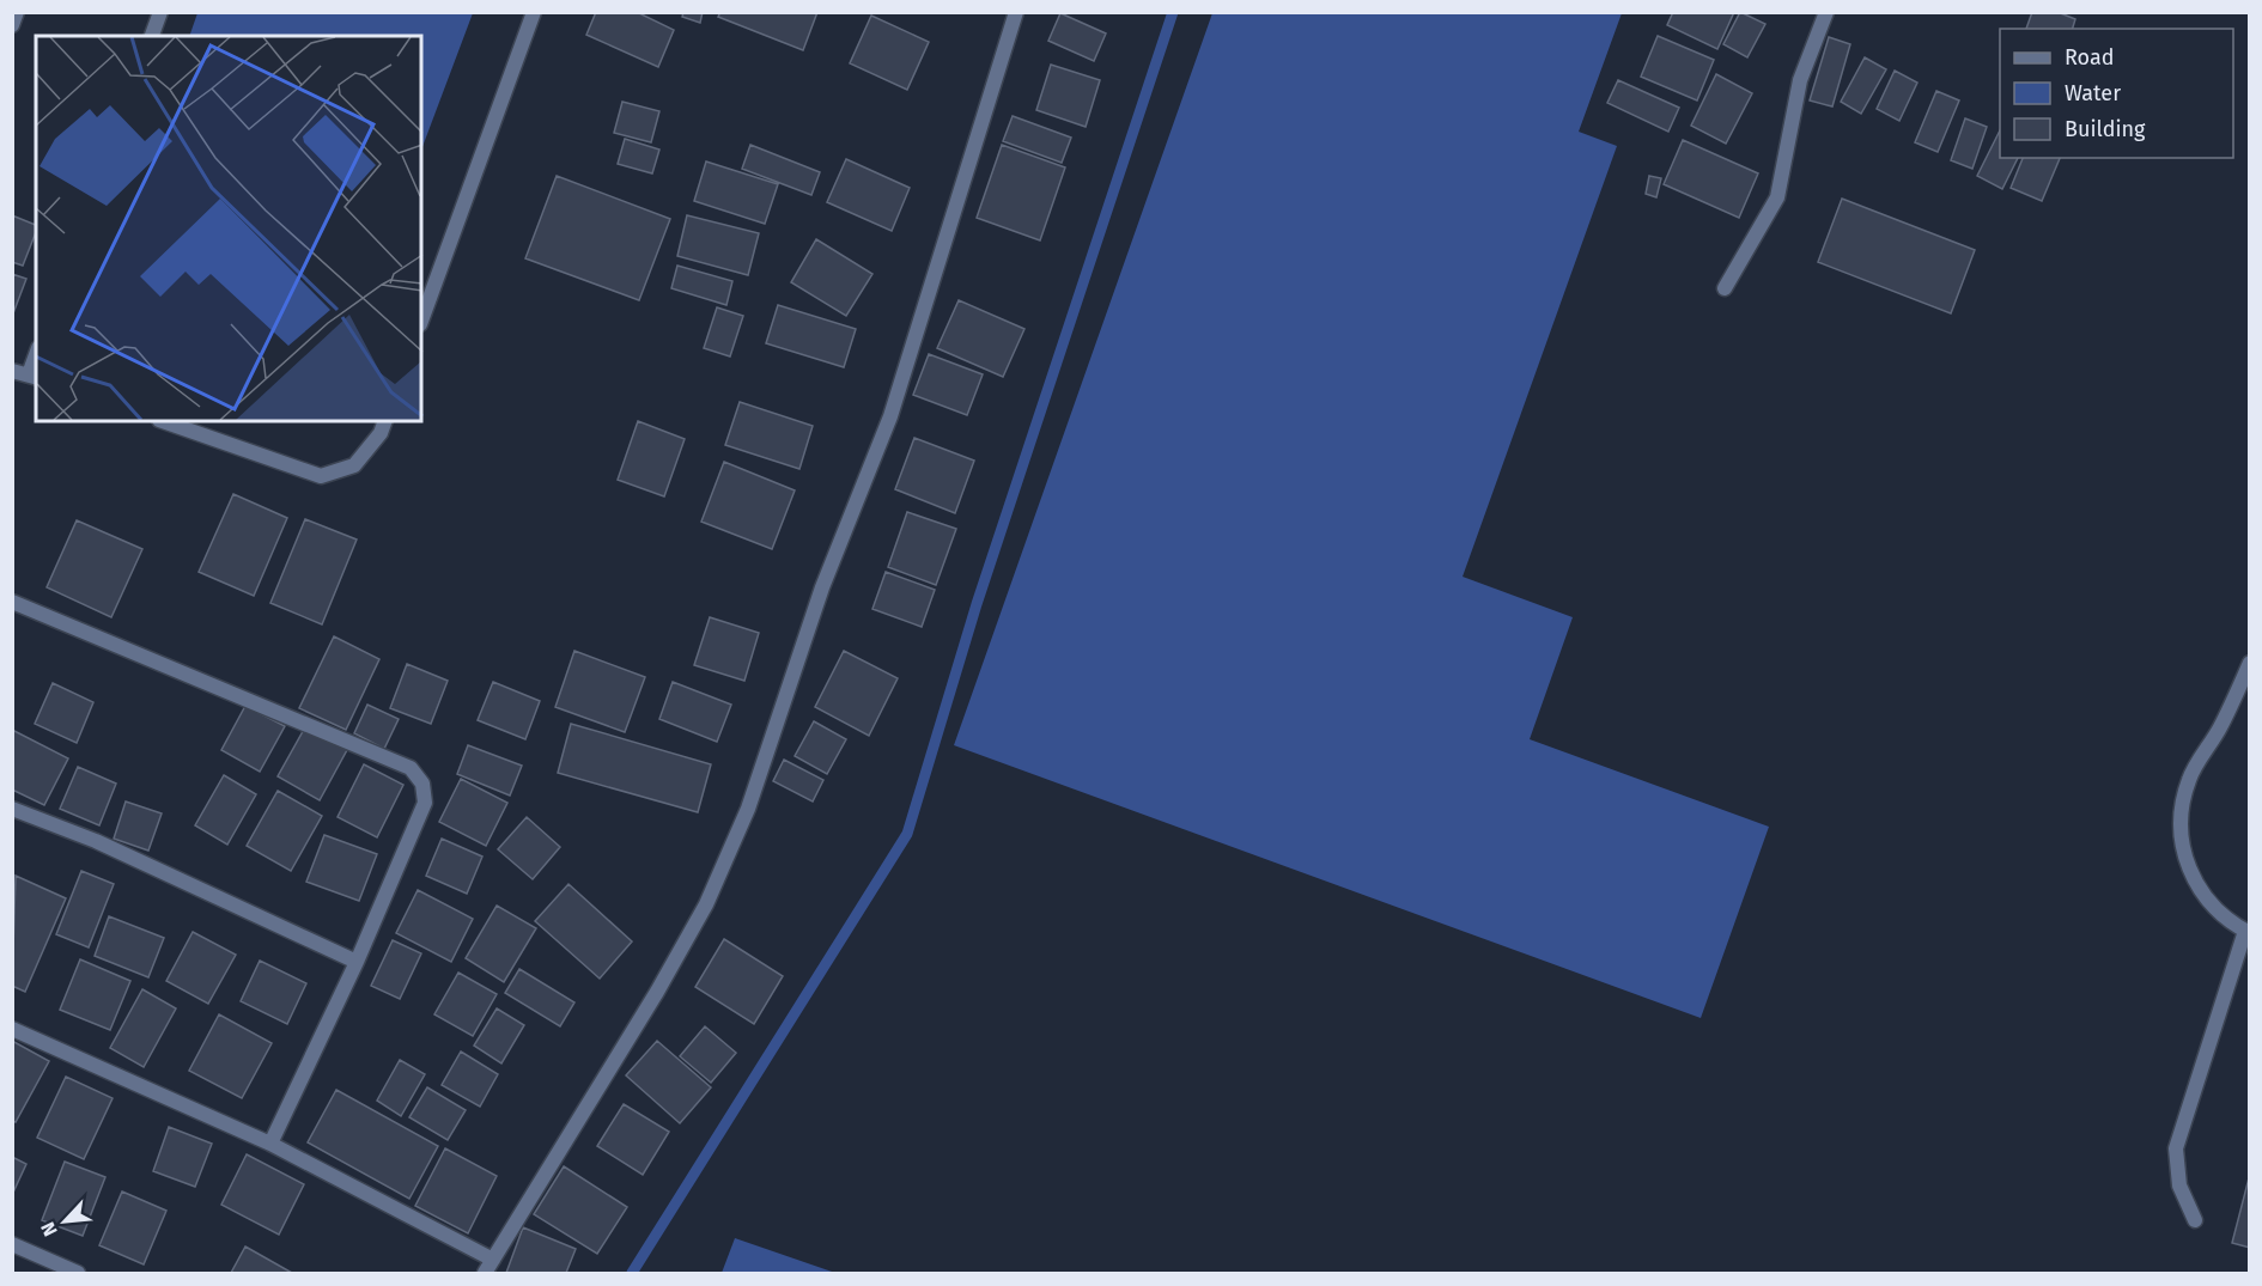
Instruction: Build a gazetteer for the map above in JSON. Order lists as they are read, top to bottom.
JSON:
{
  "legend": ["Road", "Water", "Building"],
  "north": "bottom left"
}
